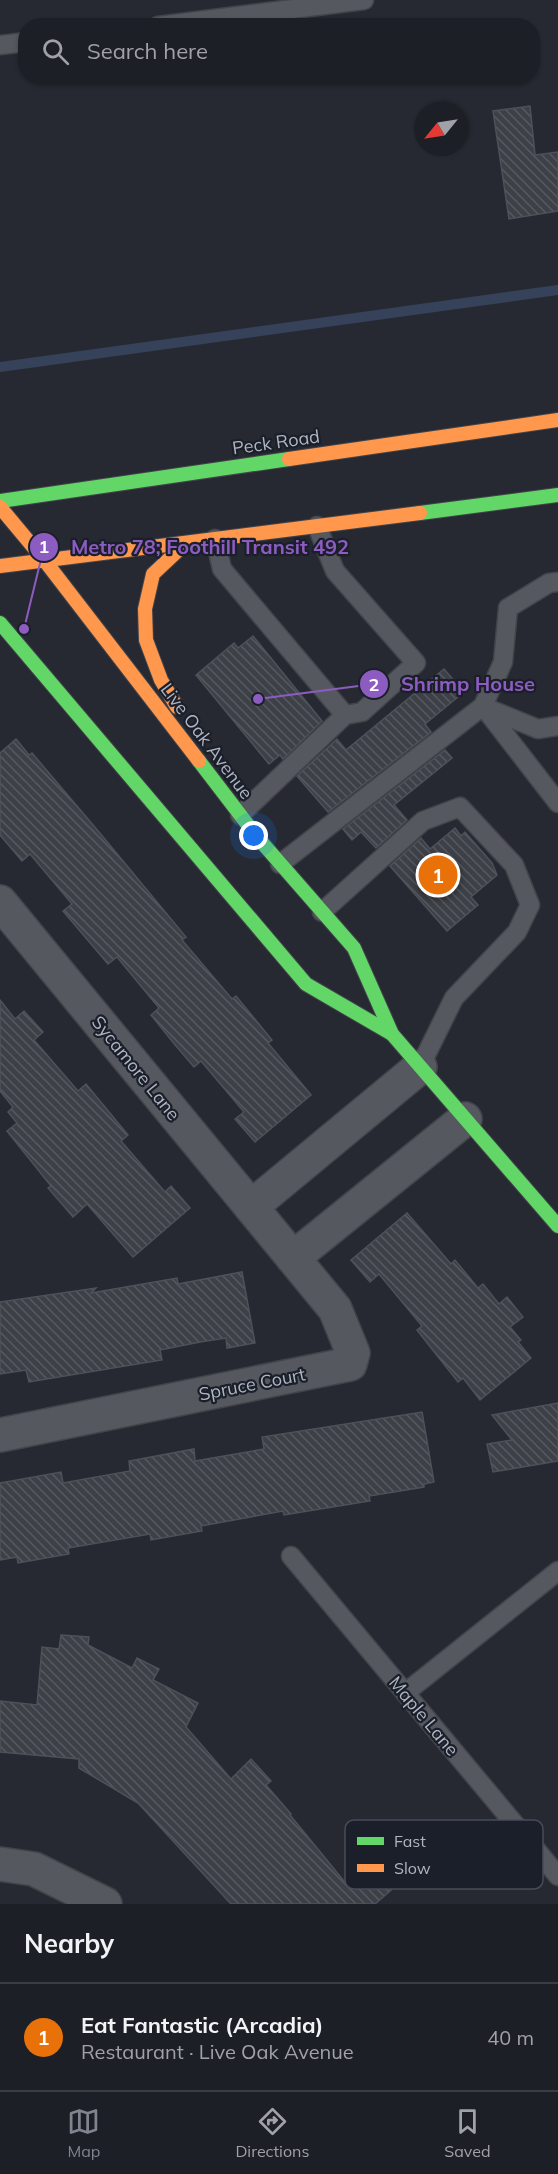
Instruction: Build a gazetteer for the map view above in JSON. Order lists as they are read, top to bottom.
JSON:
{
  "streets": {
    "main road": ["Peck Road", "Live Oak Avenue"],
    "street": ["Sycamore Lane", "Spruce Court"],
    "lane": ["Maple Lane"]
  },
  "crossings": [
    ["Sycamore Lane", "Spruce Court"]
  ],
  "places": ["Metro 78; Foothill Transit 492", "Shrimp House"],
  "legend": ["Fast", "Slow"],
  "north": "bottom left",
  "page": {
    "search": "Search here",
    "pins": "1",
    "heading": "Nearby",
    "list": [
      {
        "mark": "1",
        "name": "Eat Fantastic (Arcadia)",
        "note": "Restaurant · Live Oak Avenue",
        "value": "40 m"
      }
    ],
    "nav": ["Map", "Directions", "Saved"]
  }
}
